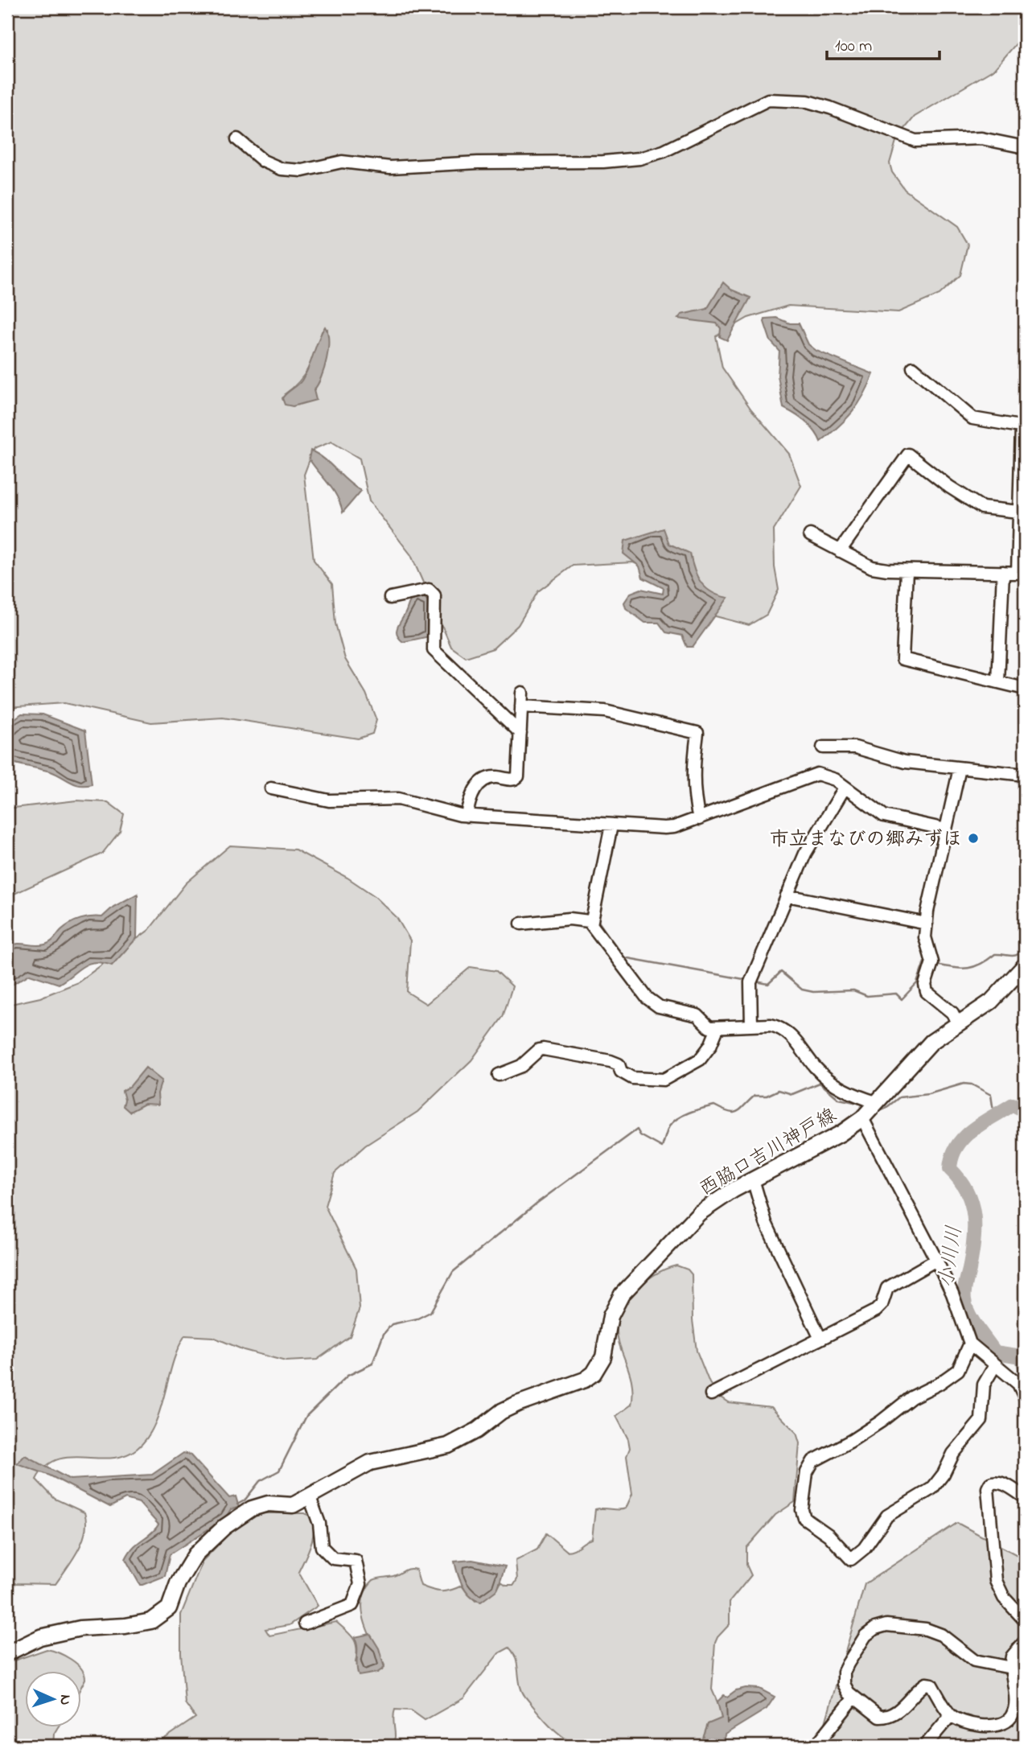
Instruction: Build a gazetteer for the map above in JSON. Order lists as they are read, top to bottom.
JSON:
{
  "streets": {
    "main road": ["西脇口吉川神戸線"]
  },
  "water": ["小川川"],
  "places": ["市立まなびの郷みずほ"],
  "scale_bar": "100 m",
  "north": "right"
}
